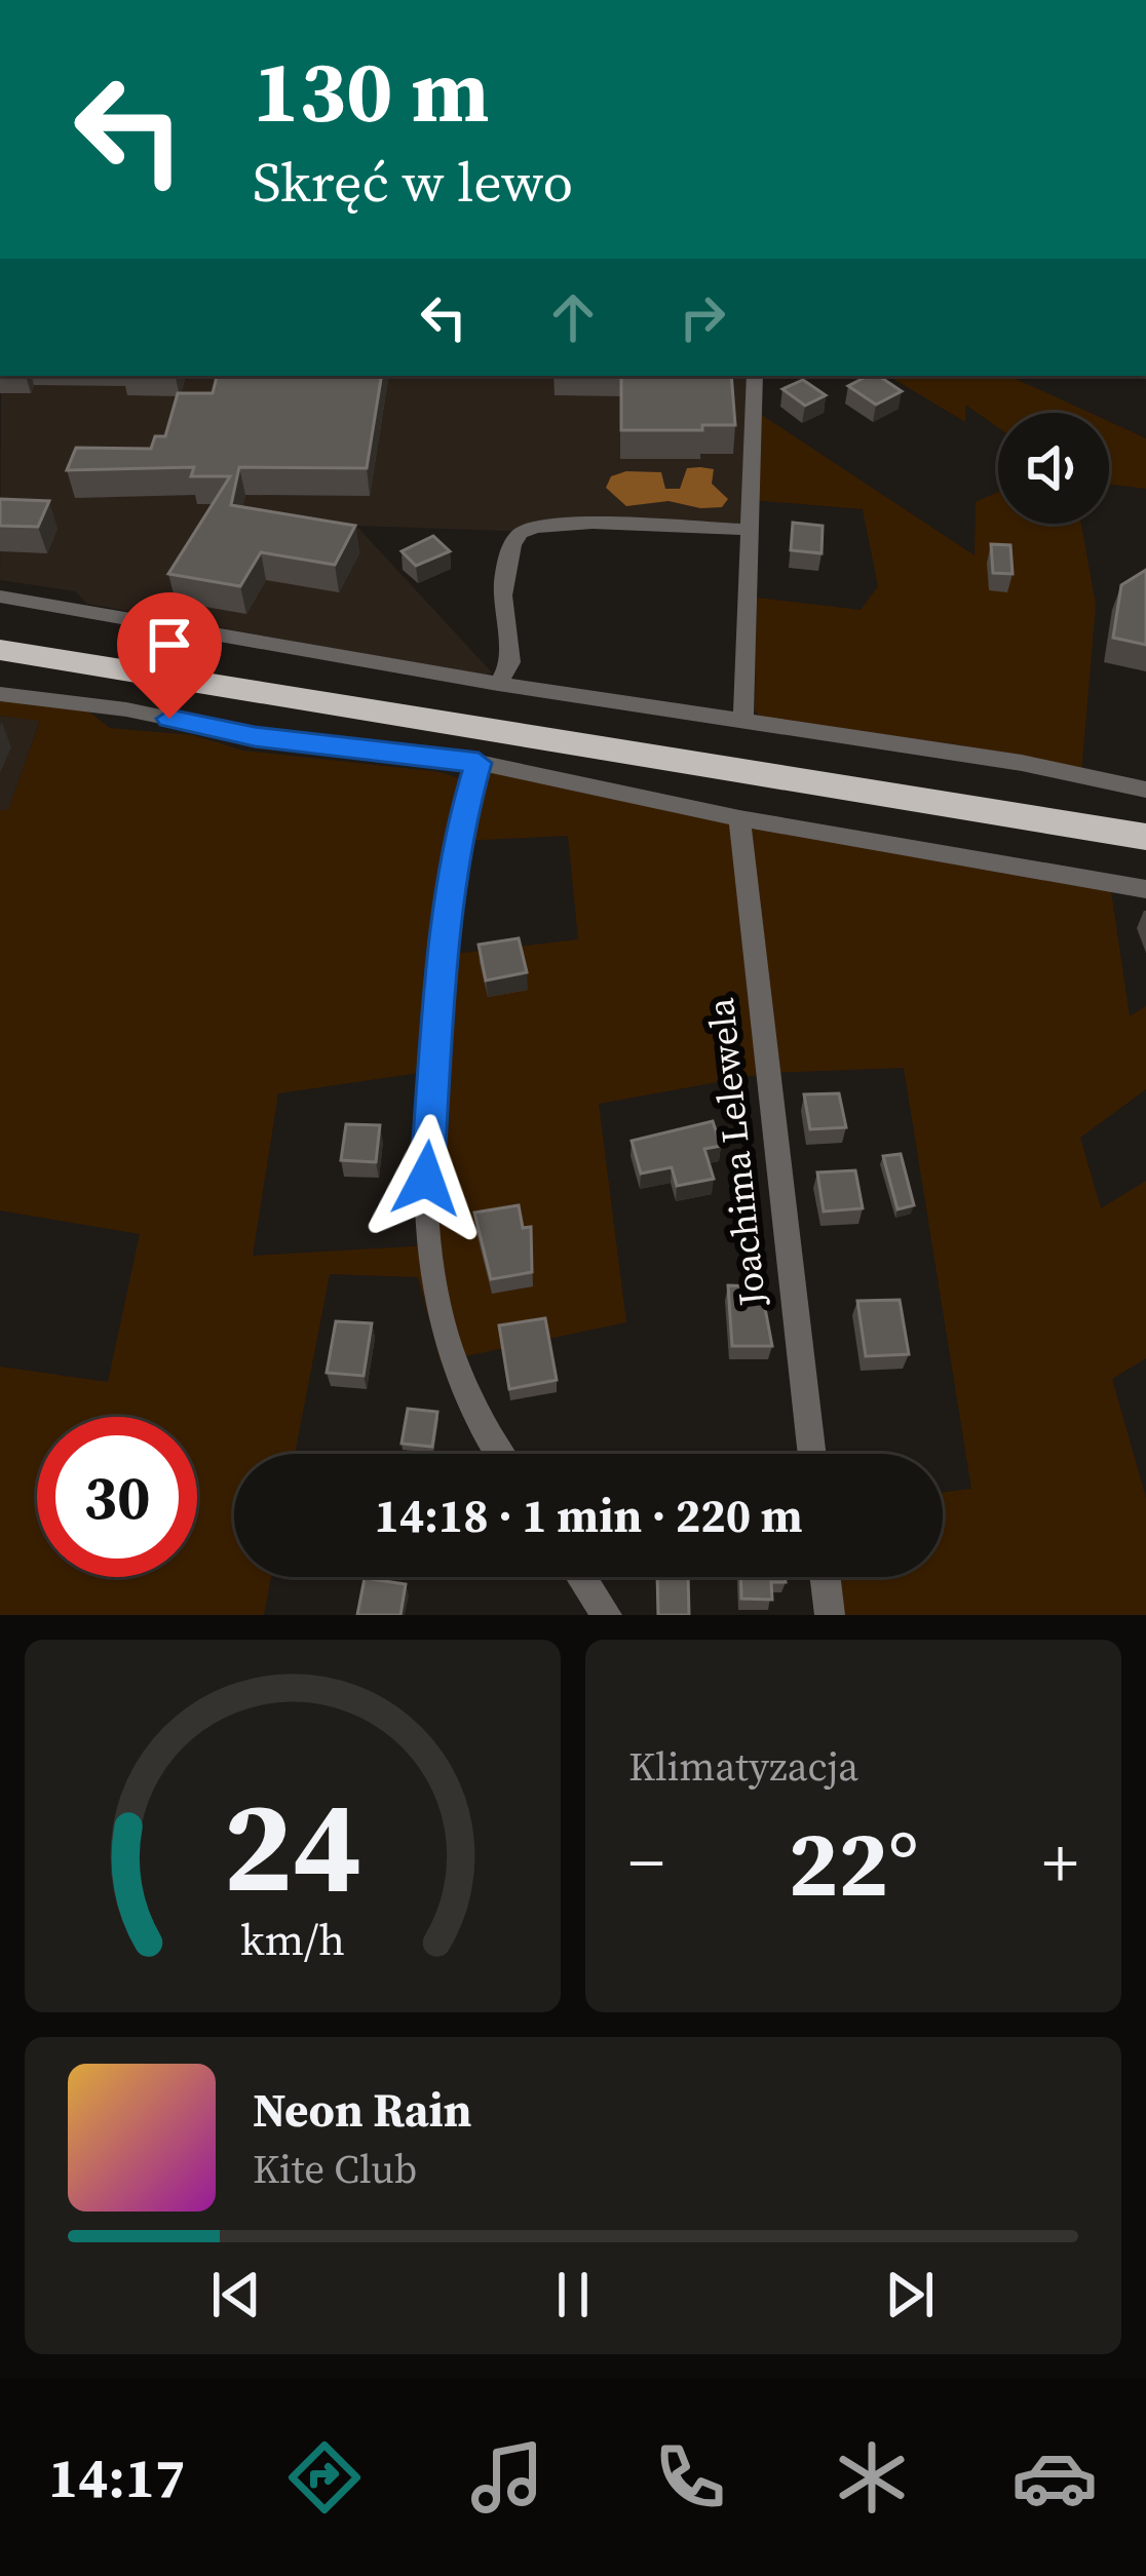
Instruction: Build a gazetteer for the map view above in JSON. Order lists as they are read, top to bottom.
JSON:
{
  "streets": {
    "street": ["Joachima Lelewela"]
  },
  "page": {
    "turn": ["130 m", "Skręć w lewo"],
    "limit": "30",
    "trip": "14:18 · 1 min · 220 m",
    "tile": "Klimatyzacja",
    "heat": ["−", "22°", "+"],
    "song": ["Neon Rain", "Kite Club"],
    "tabs": "14:17",
    "gauge": ["24", "km/h"]
  }
}
